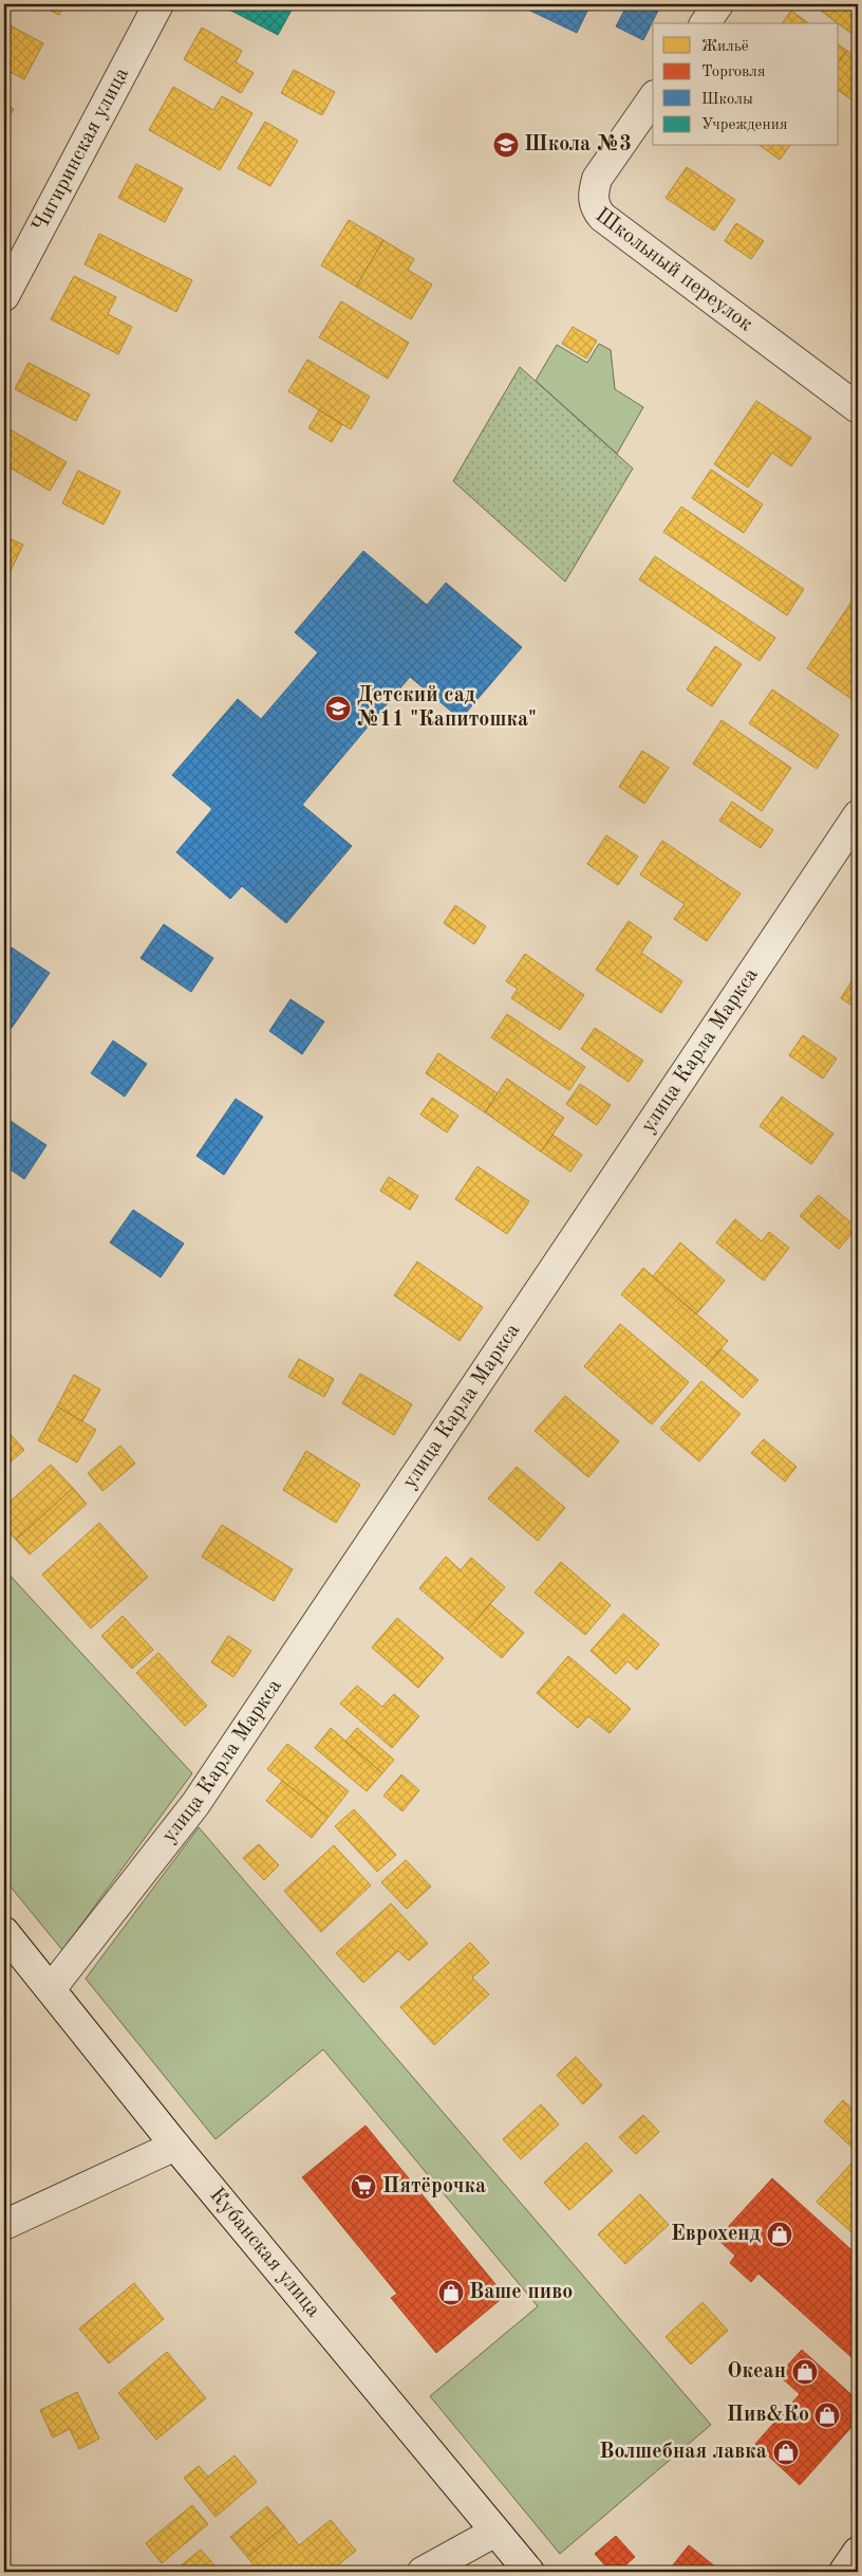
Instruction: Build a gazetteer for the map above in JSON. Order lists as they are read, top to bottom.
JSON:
{
  "streets": {
    "street": [
      "Чигиринская улица",
      "Школьный переулок",
      "улица Карла Маркса",
      "Кубанская улица"
    ]
  },
  "crossings": [
    ["улица Карла Маркса", "Кубанская улица"]
  ],
  "places": {
    "school or university": ["Школа №3", "Детский сад №11 \"Капитошка\""],
    "supermarket": ["Пятёрочка"],
    "shop": [
      "Еврохенд",
      "Ваше пиво",
      "Океан",
      "Пив&Ко",
      "Волшебная лавка"
    ]
  },
  "legend": [
    "Жильё",
    "Торговля",
    "Школы",
    "Учреждения"
  ]
}
